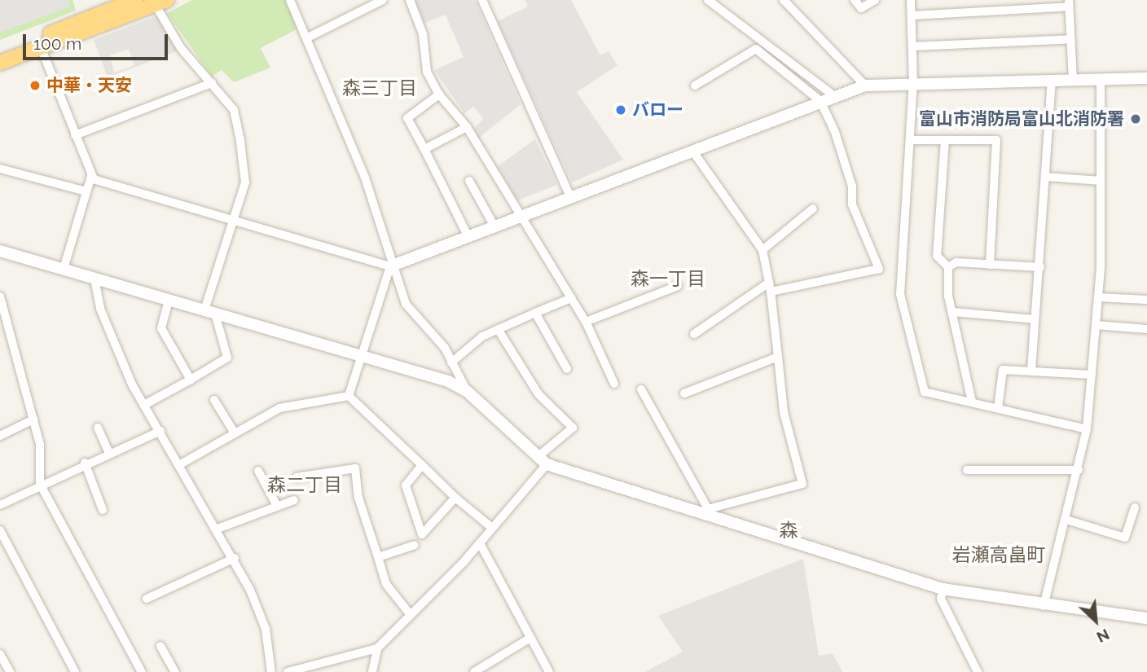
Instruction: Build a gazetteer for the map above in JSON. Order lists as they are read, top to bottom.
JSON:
{
  "districts": [
    "森三丁目",
    "森一丁目",
    "森二丁目",
    "森",
    "岩瀬高畠町"
  ],
  "places": ["中華・天安", "バロー", "富山市消防局富山北消防署"],
  "scale_bar": "100 m",
  "north": "bottom right"
}
